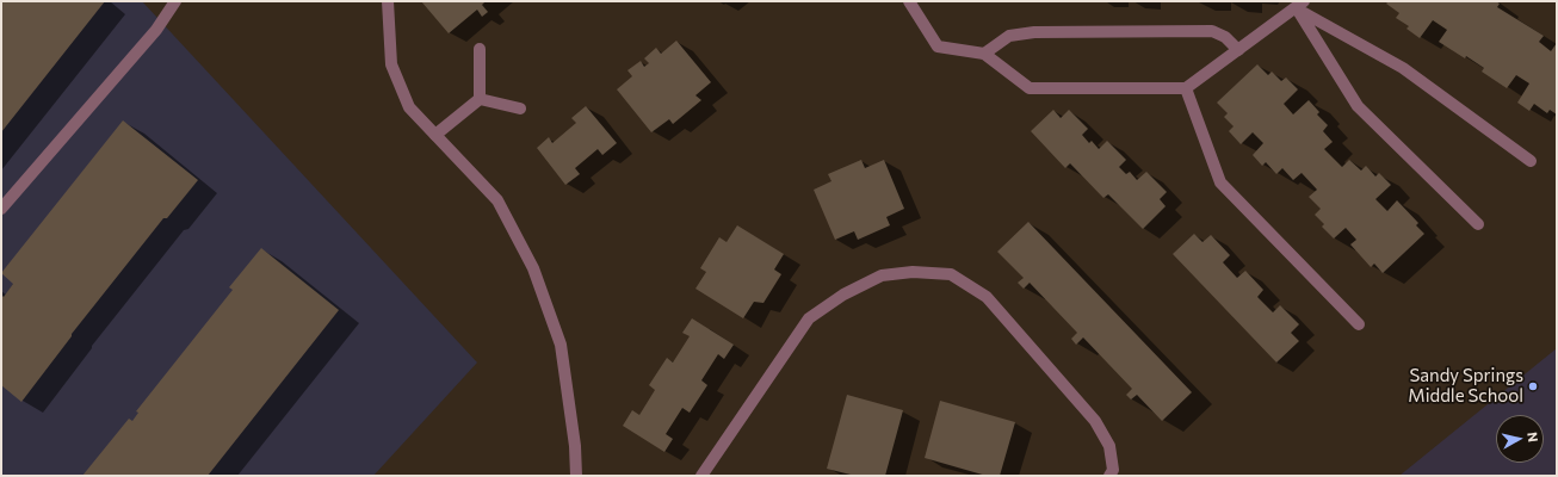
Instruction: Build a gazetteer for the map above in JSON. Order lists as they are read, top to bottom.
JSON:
{
  "places": ["Sandy Springs Middle School"],
  "north": "right"
}
